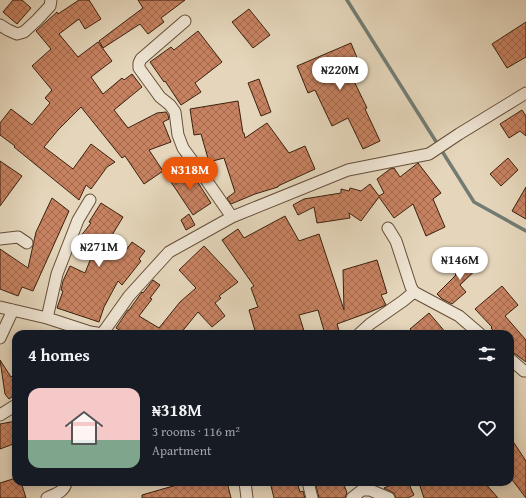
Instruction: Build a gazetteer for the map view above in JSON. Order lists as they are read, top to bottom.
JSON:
{
  "page": {
    "price": [
      "₦220M",
      "₦318M",
      "₦271M",
      "₦146M"
    ],
    "heading": "4 homes",
    "list": [
      {
        "name": "₦318M",
        "note": "3 rooms · 116 m² · Apartment"
      }
    ]
  }
}
